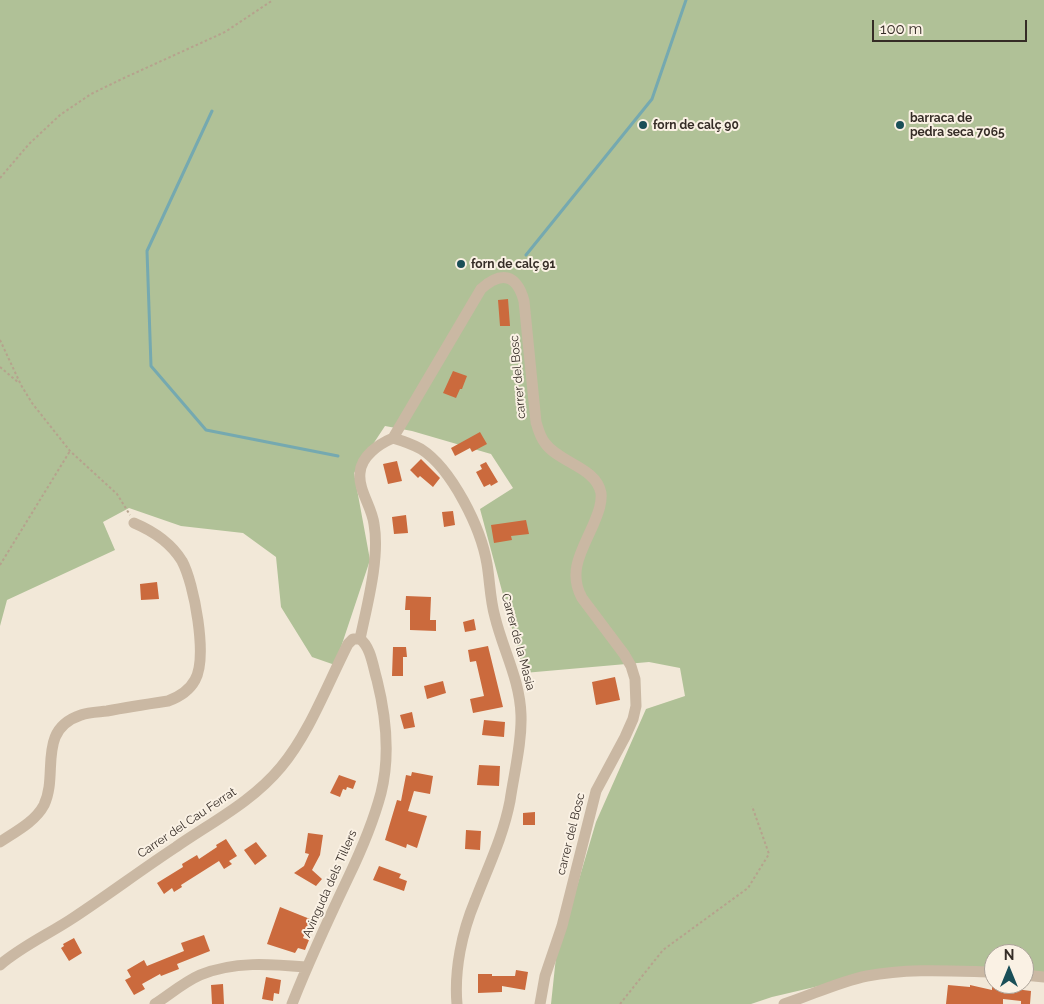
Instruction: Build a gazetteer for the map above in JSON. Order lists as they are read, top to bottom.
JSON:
{
  "streets": {
    "street": [
      "carrer del Bosc",
      "Carrer de la Masia",
      "Carrer del Cau Ferrat",
      "Avinguda dels Til·lers"
    ]
  },
  "crossings": [
    ["carrer del Bosc", "Carrer de la Masia"],
    ["Carrer del Cau Ferrat", "Avinguda dels Til·lers"]
  ],
  "places": ["forn de calç 90", "barraca de pedra seca 7065", "forn de calç 91"],
  "scale_bar": "100 m",
  "north": "top"
}
